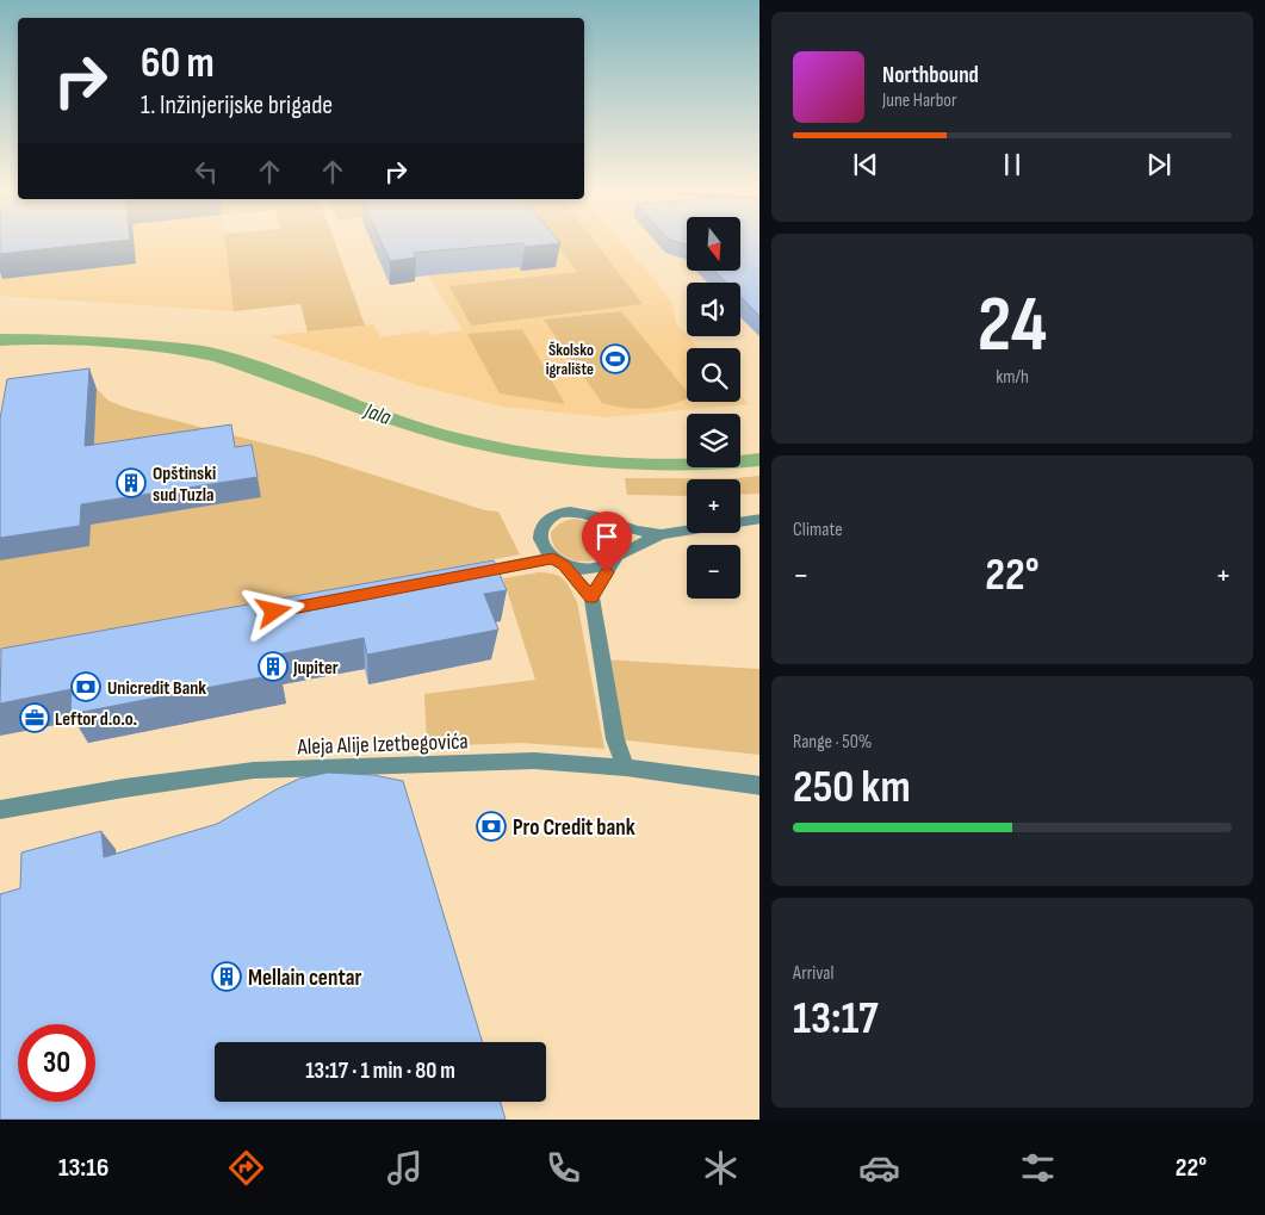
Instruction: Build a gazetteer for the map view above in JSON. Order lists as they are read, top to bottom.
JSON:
{
  "streets": {
    "street": ["Aleja Alije Izetbegovića"]
  },
  "water": ["Jala"],
  "places": {
    "sports": ["Školsko igralište"],
    "building": ["Opštinski sud Tuzla", "Jupiter", "Mellain centar"],
    "bank": ["Unicredit Bank", "Pro Credit bank"],
    "office": ["Leftor d.o.o."]
  },
  "north": "bottom",
  "page": {
    "turn": ["60 m", "1. Inžinjerijske brigade"],
    "song": ["Northbound", "June Harbor"],
    "map_buttons": ["+", "−"],
    "tile": [
      ["24", "km/h"],
      "Climate",
      ["Range · 50%", "250 km"],
      ["Arrival", "13:17"]
    ],
    "heat": ["−", "22°", "+"],
    "limit": "30",
    "trip": "13:17 · 1 min · 80 m",
    "tabs": ["13:16", "22°"]
  }
}
